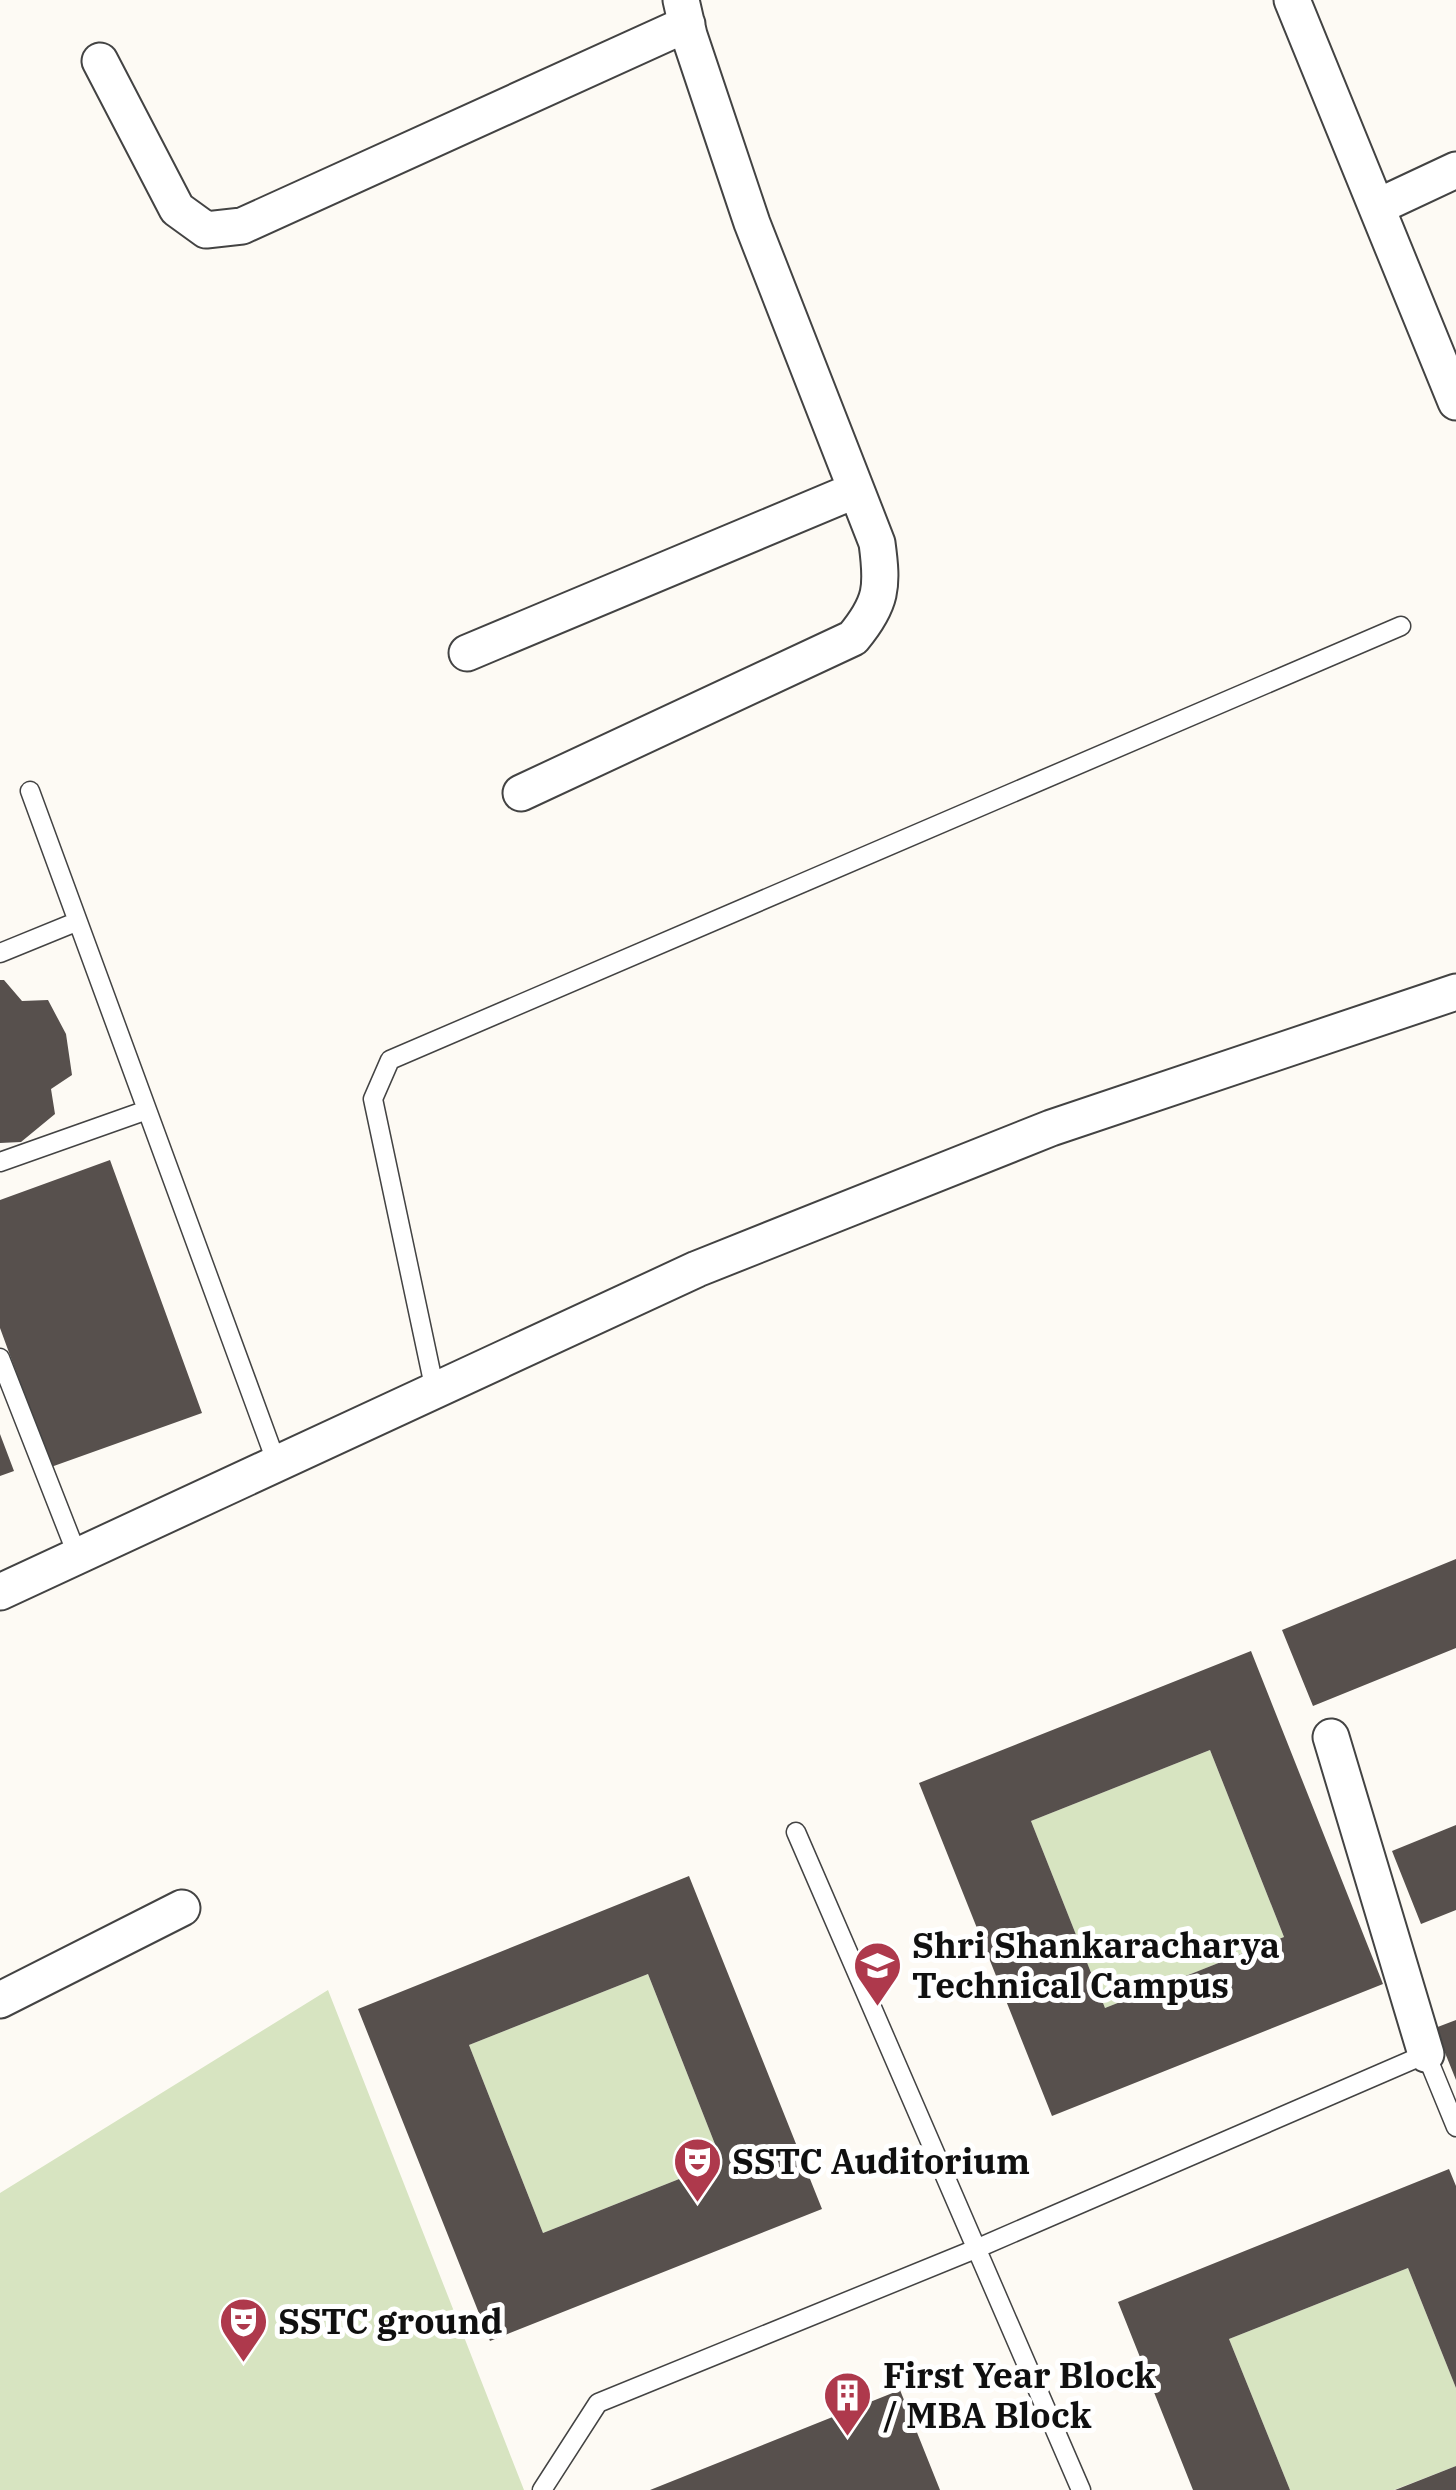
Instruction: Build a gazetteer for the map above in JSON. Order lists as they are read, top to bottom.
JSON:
{
  "places": {
    "school or university": ["Shri Shankaracharya Technical Campus"],
    "theatre": ["SSTC Auditorium", "SSTC ground"],
    "building": ["First Year Block / MBA Block"]
  }
}
